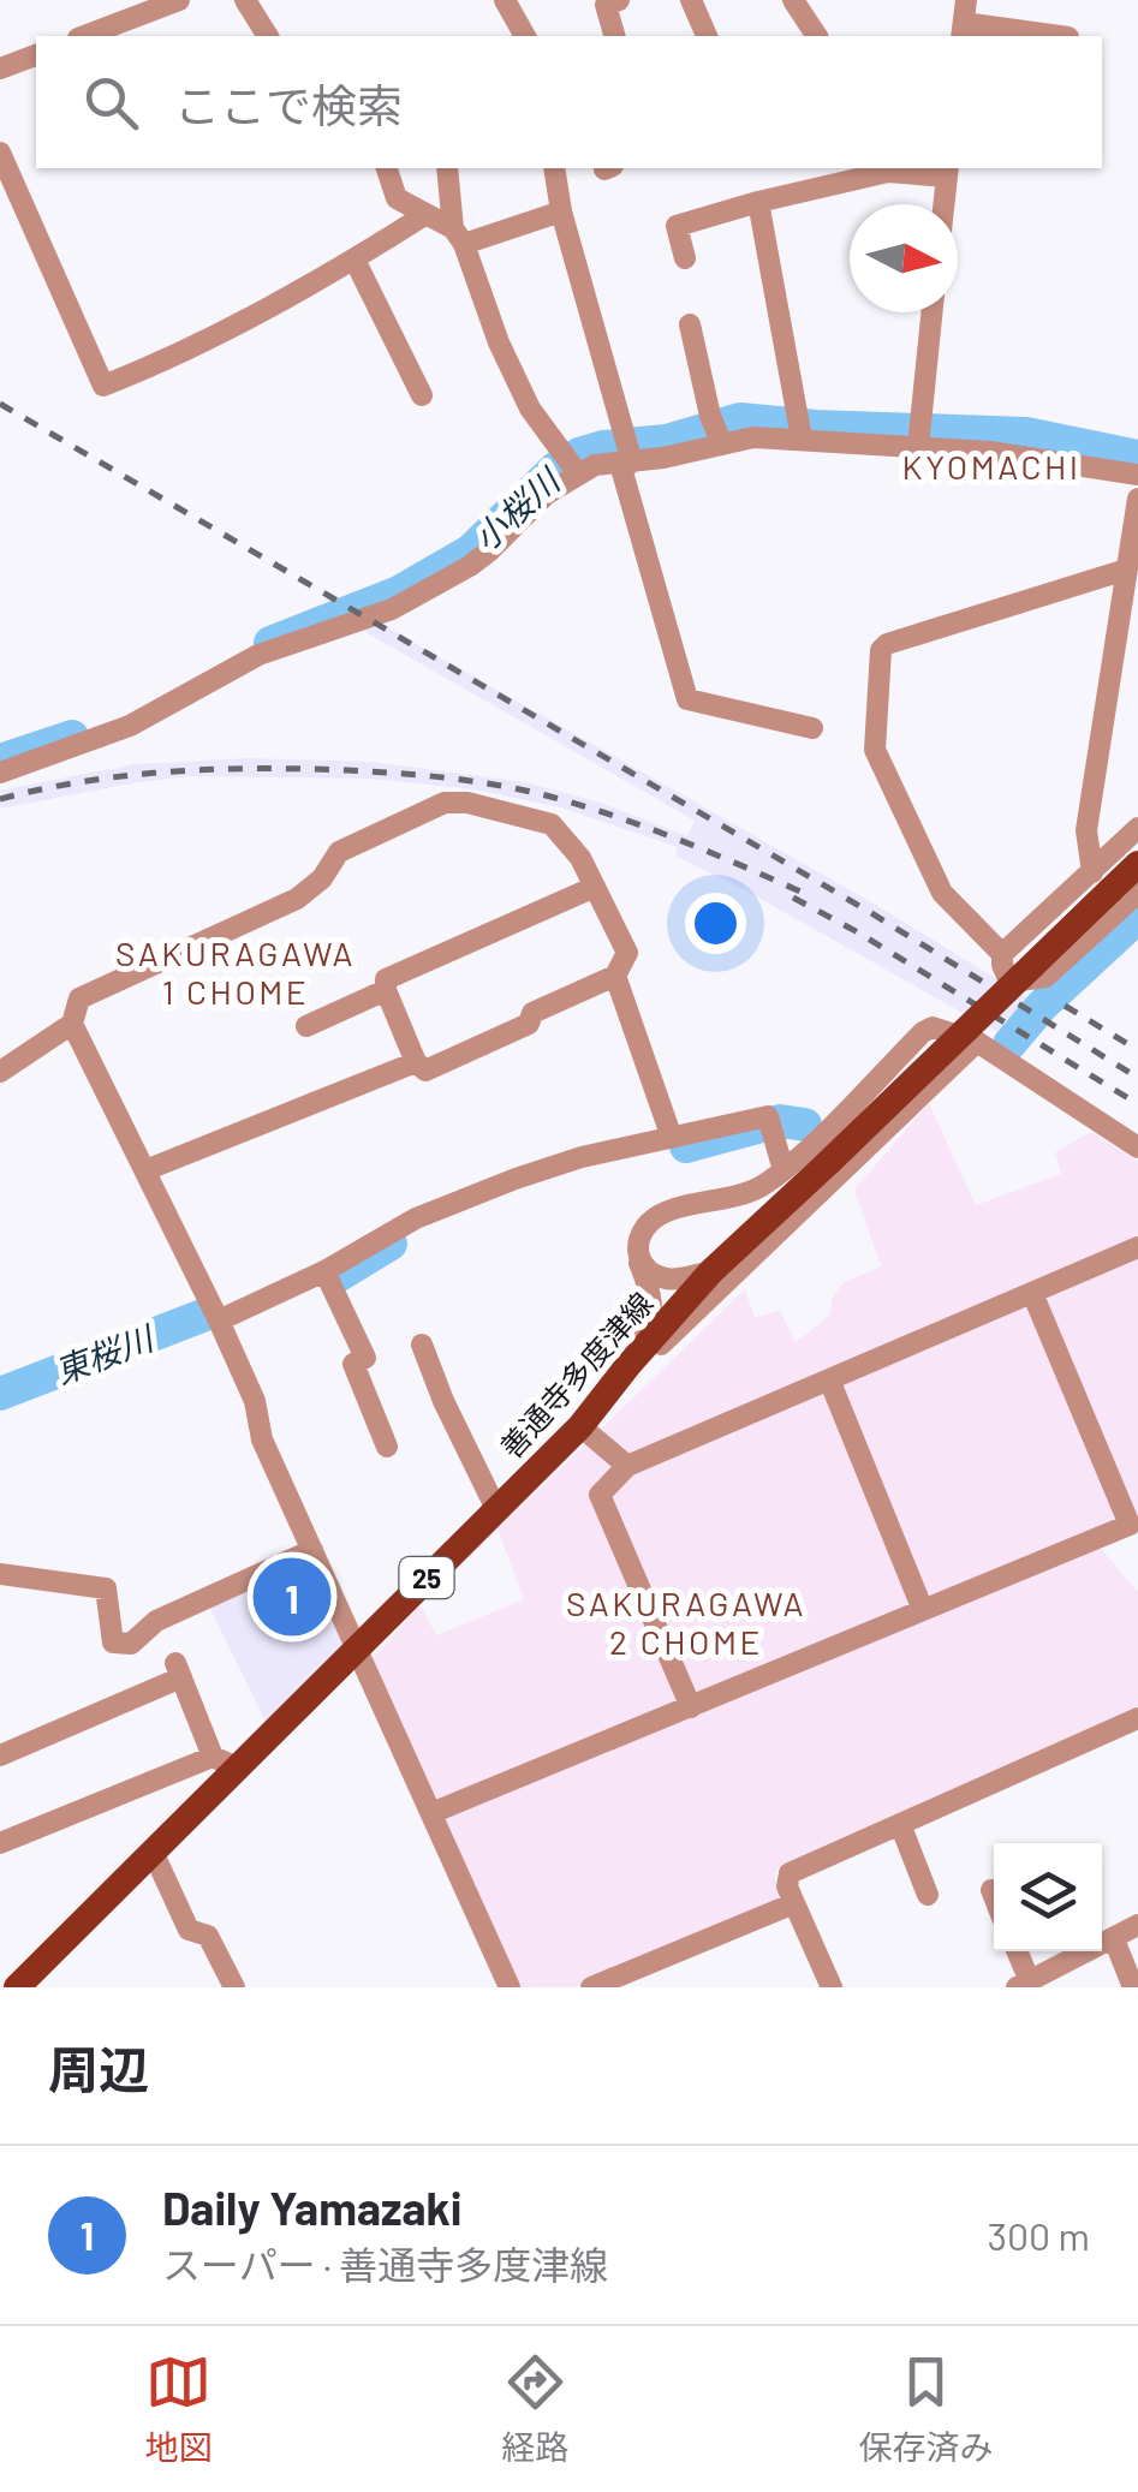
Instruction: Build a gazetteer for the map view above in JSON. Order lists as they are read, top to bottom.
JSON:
{
  "streets": {
    "main road": ["善通寺多度津線", "25"]
  },
  "districts": ["KYOMACHI", "SAKURAGAWA 1 CHOME", "SAKURAGAWA 2 CHOME"],
  "water": ["小桜川", "東桜川"],
  "north": "right",
  "page": {
    "search": "ここで検索",
    "pins": "1",
    "heading": "周辺",
    "list": [
      {
        "mark": "1",
        "name": "Daily Yamazaki",
        "note": "スーパー · 善通寺多度津線",
        "value": "300 m"
      }
    ],
    "nav": ["地図", "経路", "保存済み"]
  }
}
